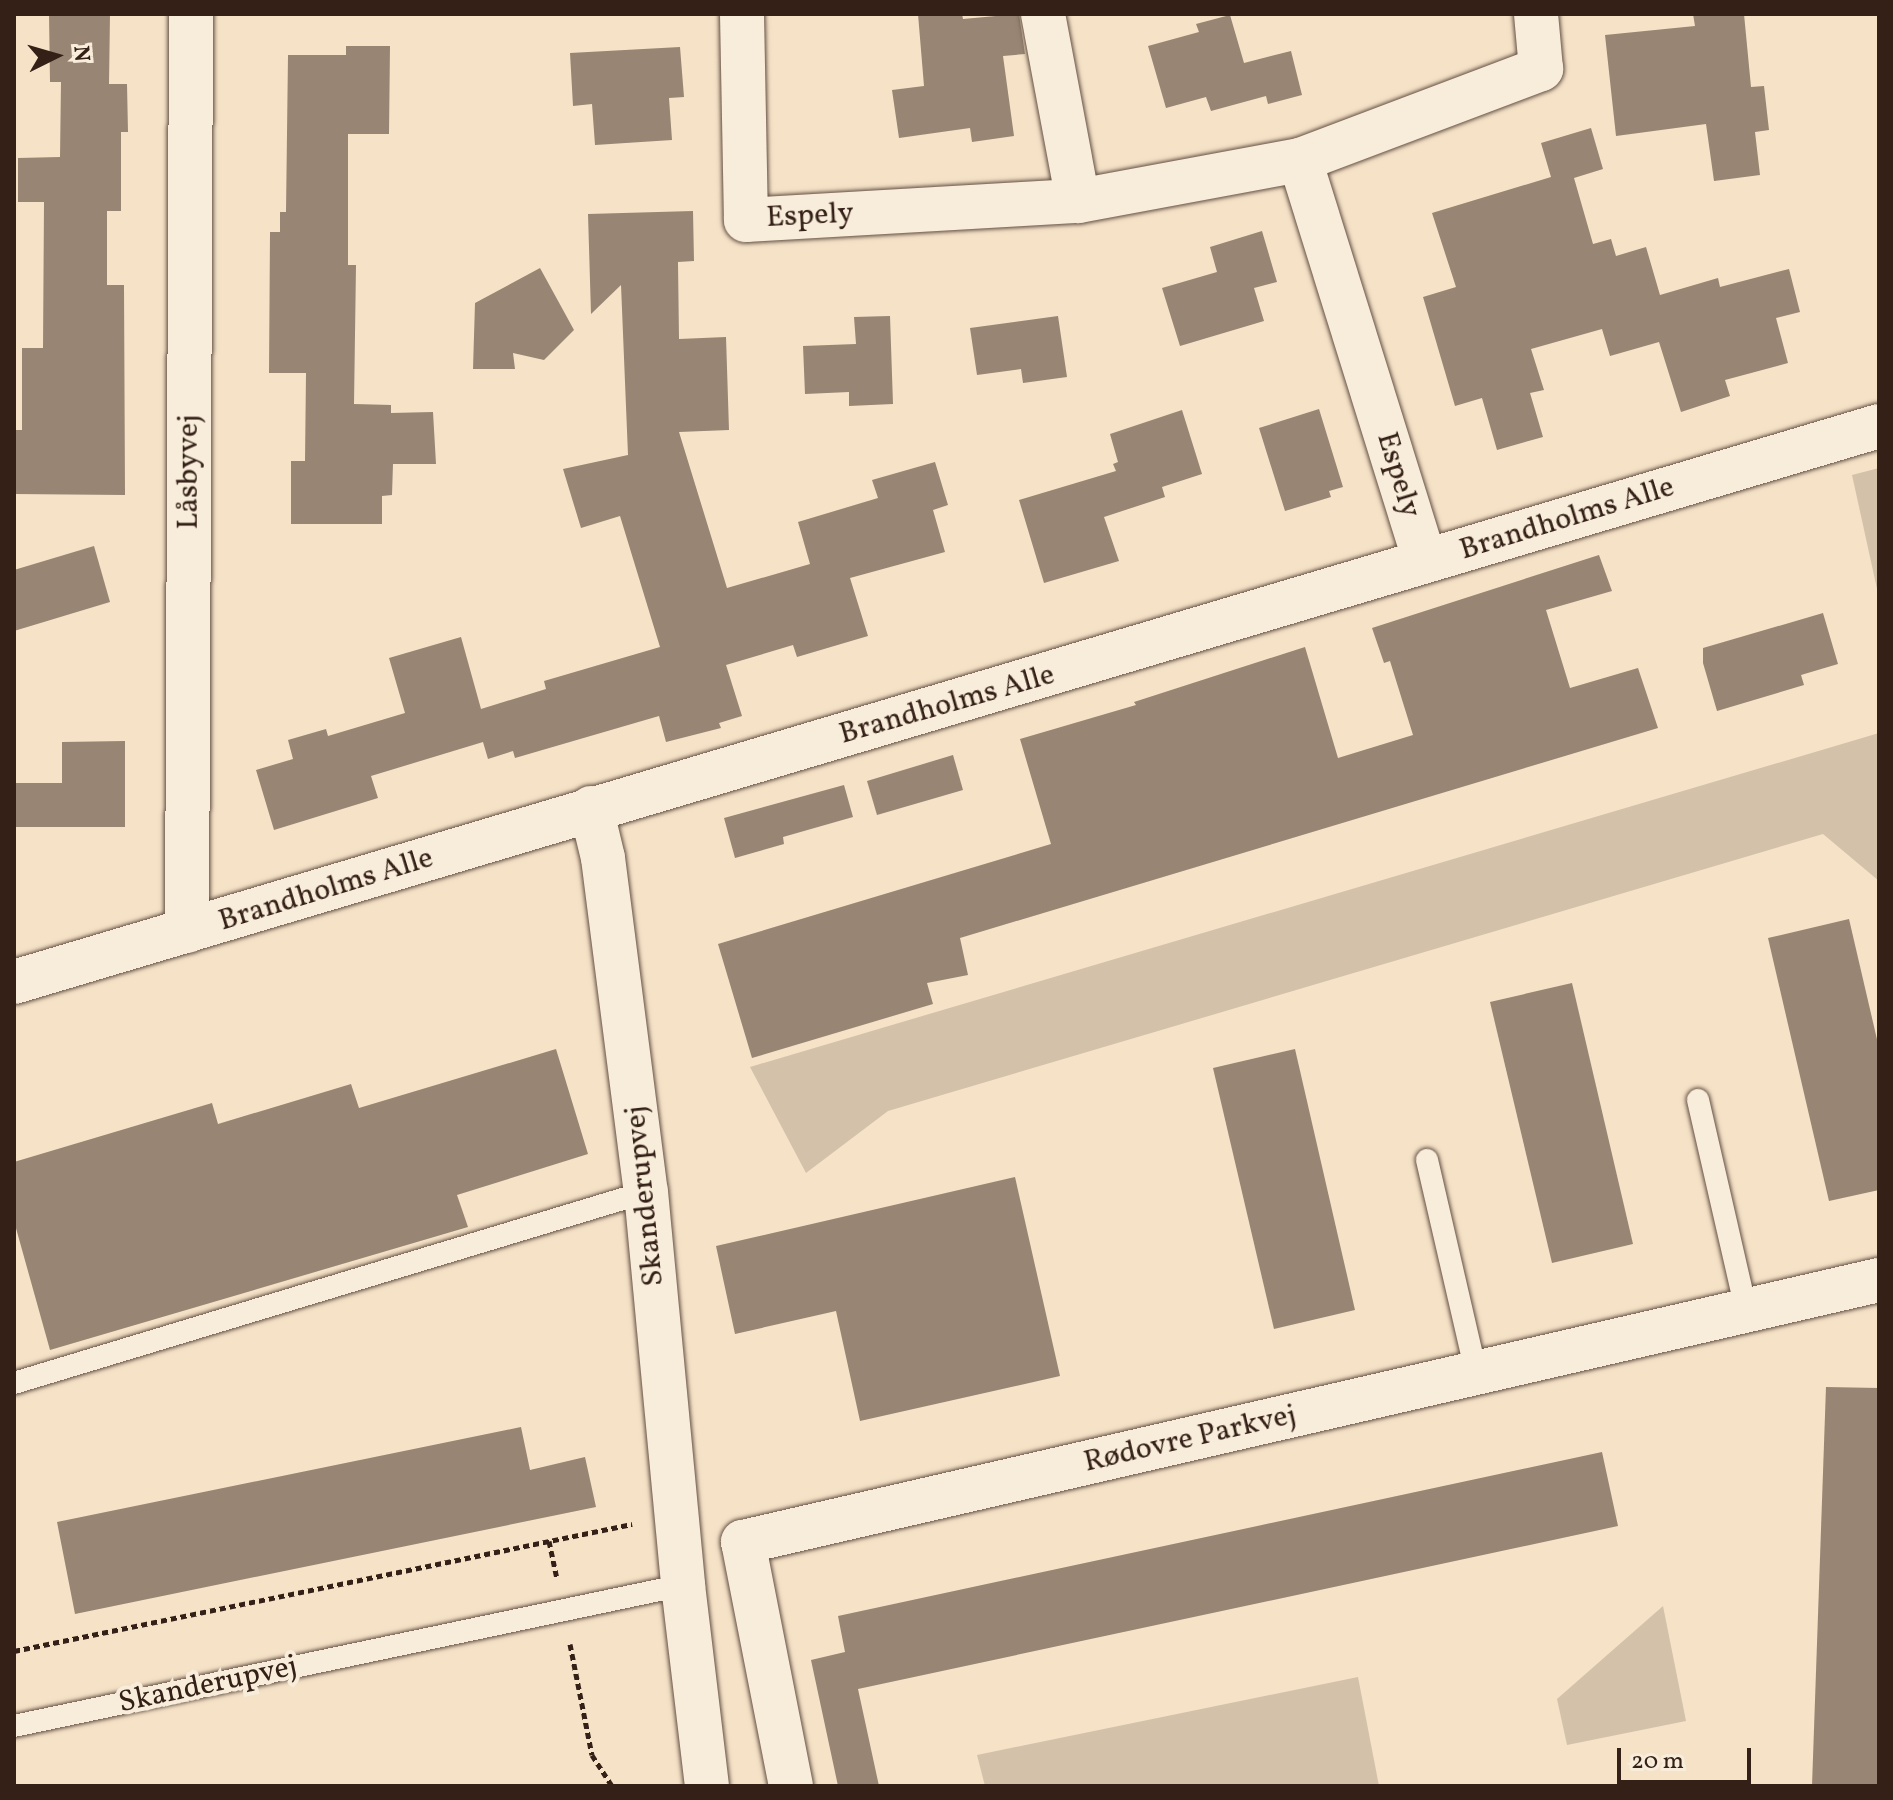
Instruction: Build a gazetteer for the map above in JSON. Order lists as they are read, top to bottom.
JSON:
{
  "streets": {
    "street": [
      "Espely",
      "Låsbyvej",
      "Brandholms Alle",
      "Skanderupvej",
      "Rødovre Parkvej"
    ]
  },
  "crossings": [
    ["Espely", "Brandholms Alle"],
    ["Låsbyvej", "Brandholms Alle"],
    ["Brandholms Alle", "Skanderupvej"]
  ],
  "scale_bar": "20 m",
  "north": "right"
}
